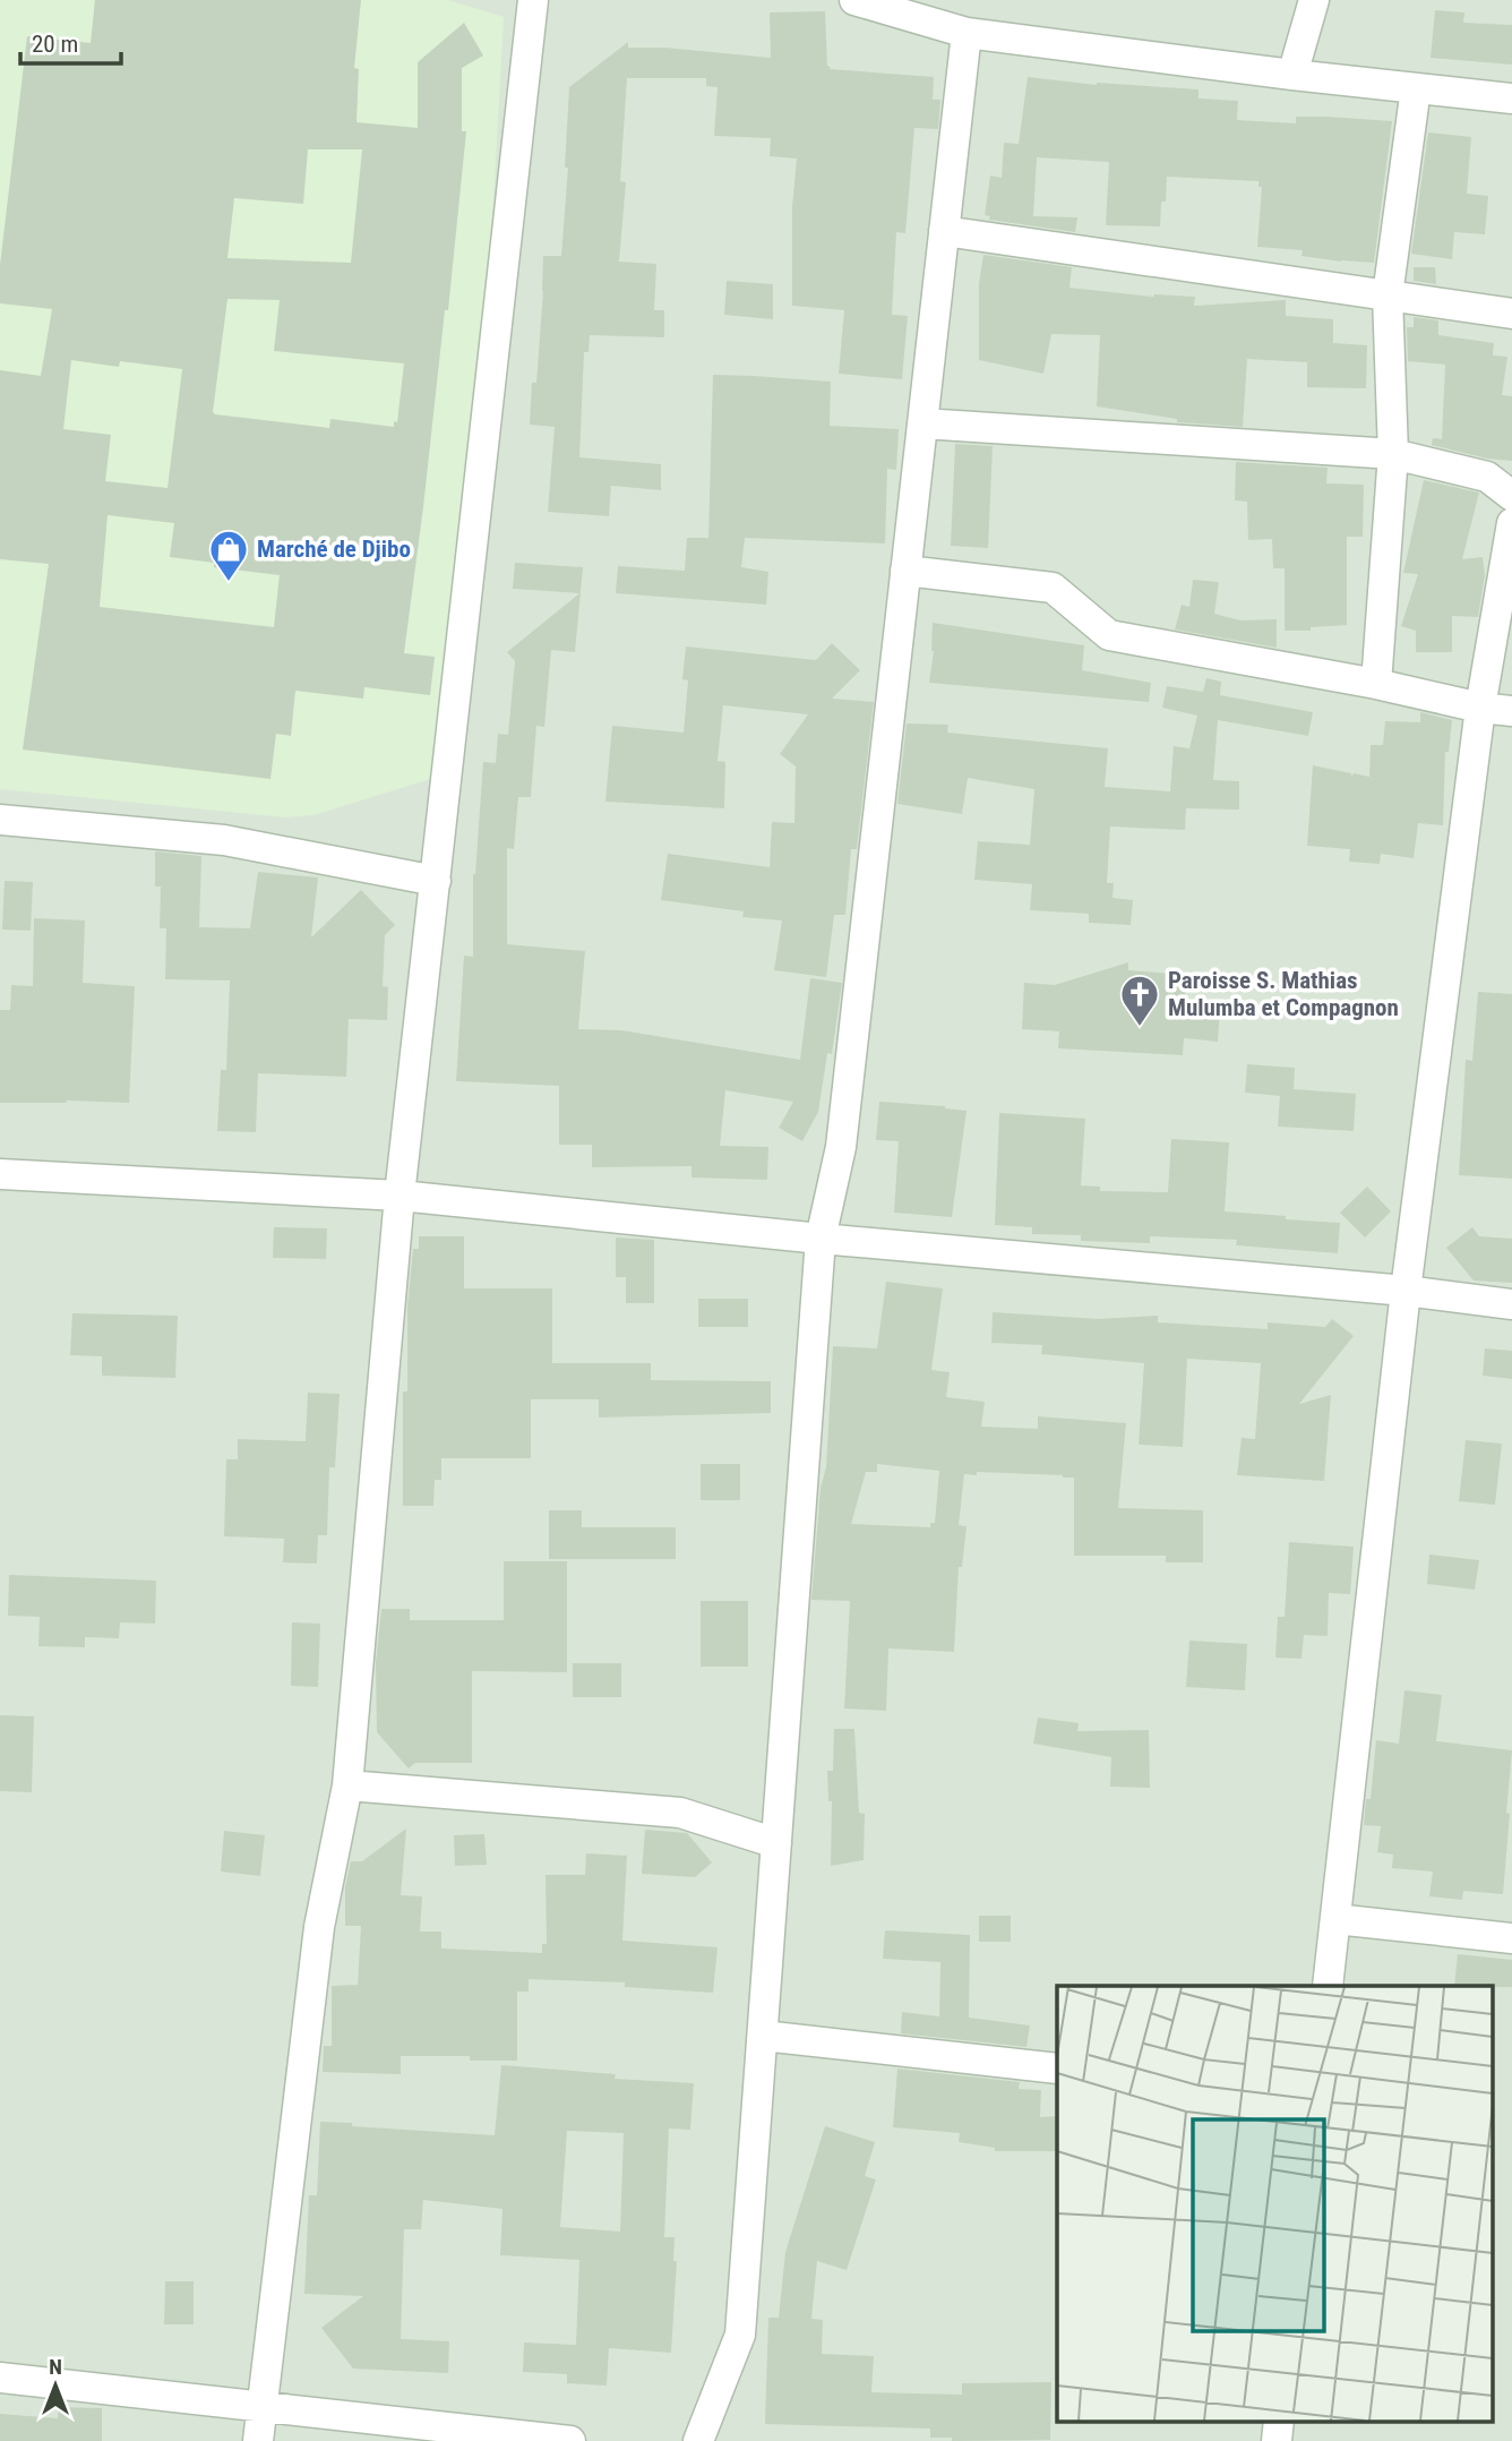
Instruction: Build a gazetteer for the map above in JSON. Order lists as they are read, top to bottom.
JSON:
{
  "places": {
    "shop": ["Marché de Djibo"],
    "church": ["Paroisse S. Mathias Mulumba et Compagnon"]
  },
  "scale_bar": "20 m",
  "north": "top"
}
